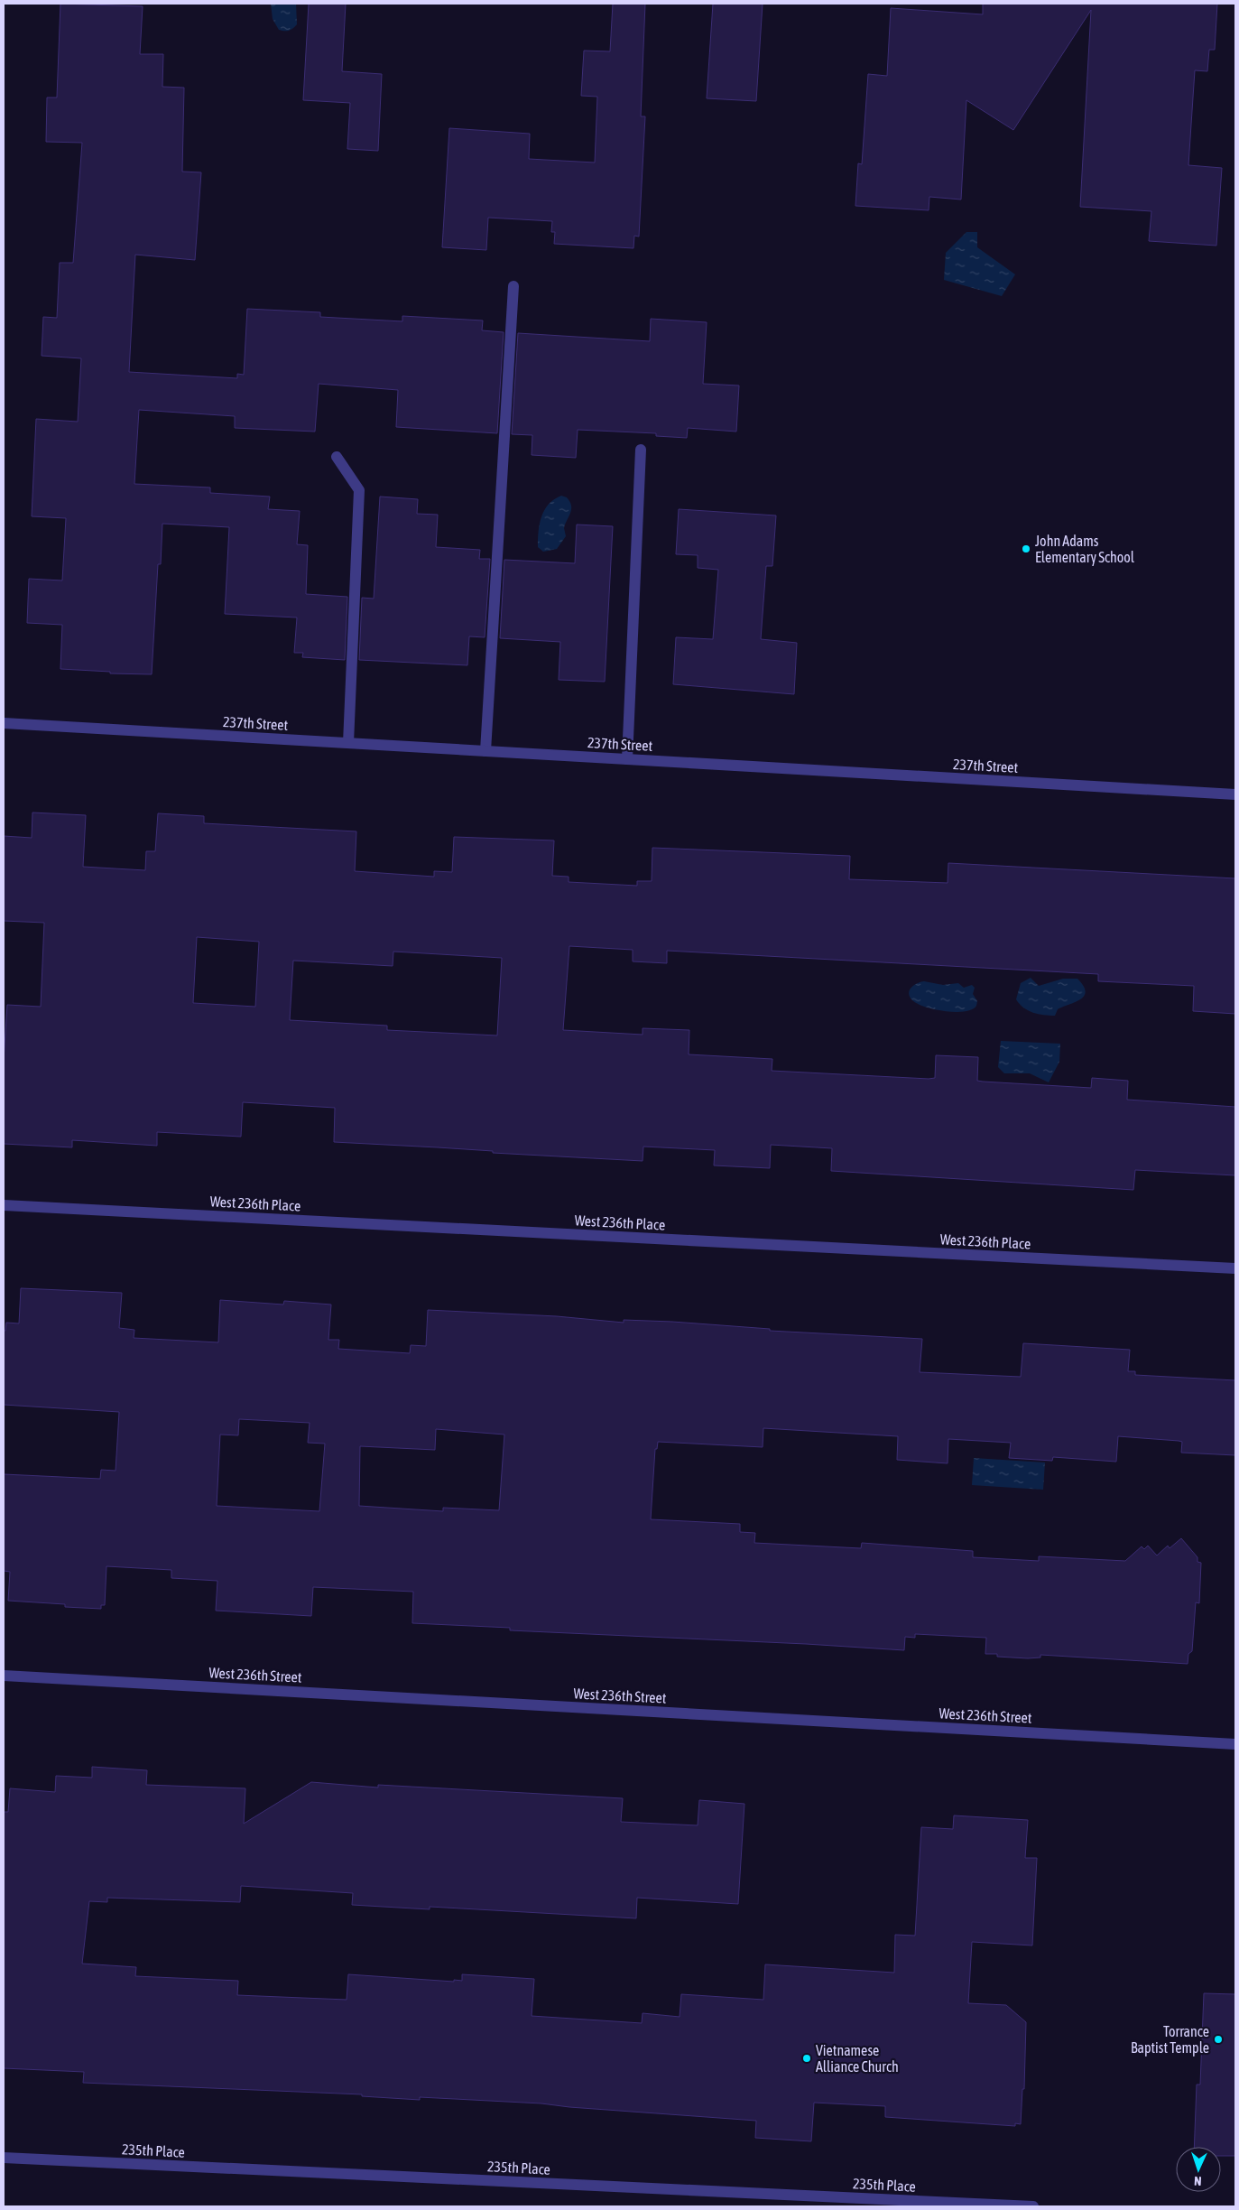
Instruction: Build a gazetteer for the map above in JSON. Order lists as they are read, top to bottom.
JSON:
{
  "streets": {
    "street": [
      "237th Street",
      "West 236th Place",
      "West 236th Street",
      "235th Place"
    ]
  },
  "places": ["John Adams Elementary School", "Torrance Baptist Temple", "Vietnamese Alliance Church"],
  "north": "bottom"
}
